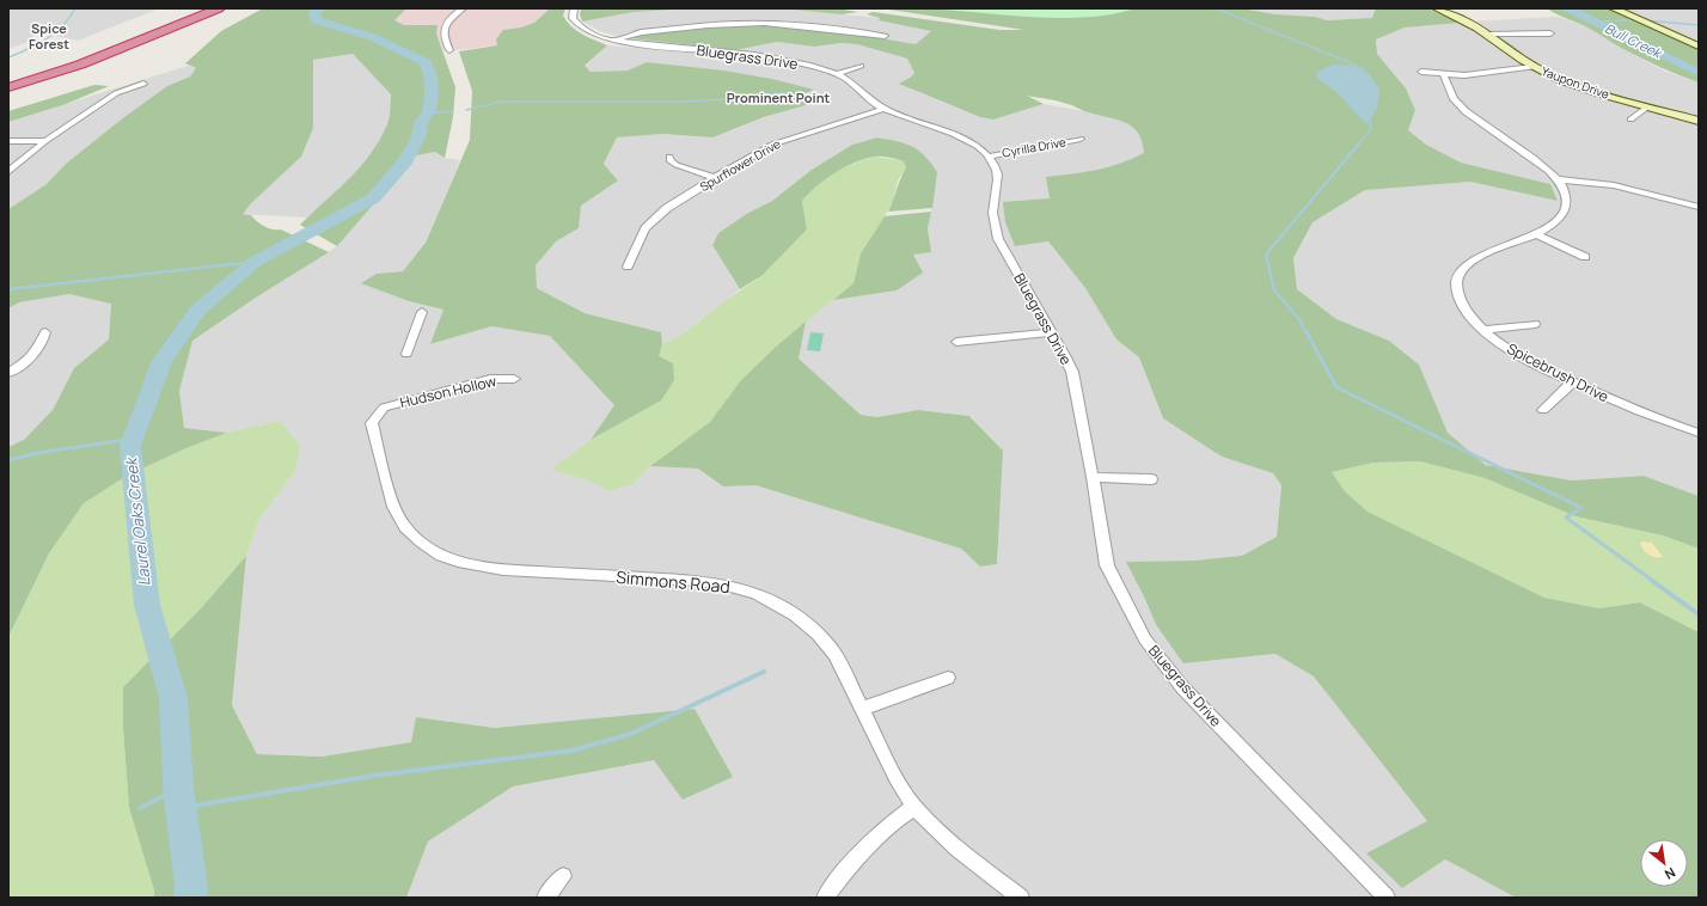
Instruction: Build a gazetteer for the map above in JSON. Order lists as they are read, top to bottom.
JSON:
{
  "streets": {
    "street": [
      "Bluegrass Drive",
      "Yaupon Drive",
      "Cyrilla Drive",
      "Spurflower Drive",
      "Spicebrush Drive",
      "Hudson Hollow",
      "Simmons Road"
    ]
  },
  "crossings": [
    ["Bluegrass Drive", "Cyrilla Drive"],
    ["Bluegrass Drive", "Spurflower Drive"],
    ["Hudson Hollow", "Simmons Road"]
  ],
  "districts": ["Spice Forest", "Prominent Point"],
  "water": ["Bull Creek", "Laurel Oaks Creek"],
  "north": "bottom right"
}
